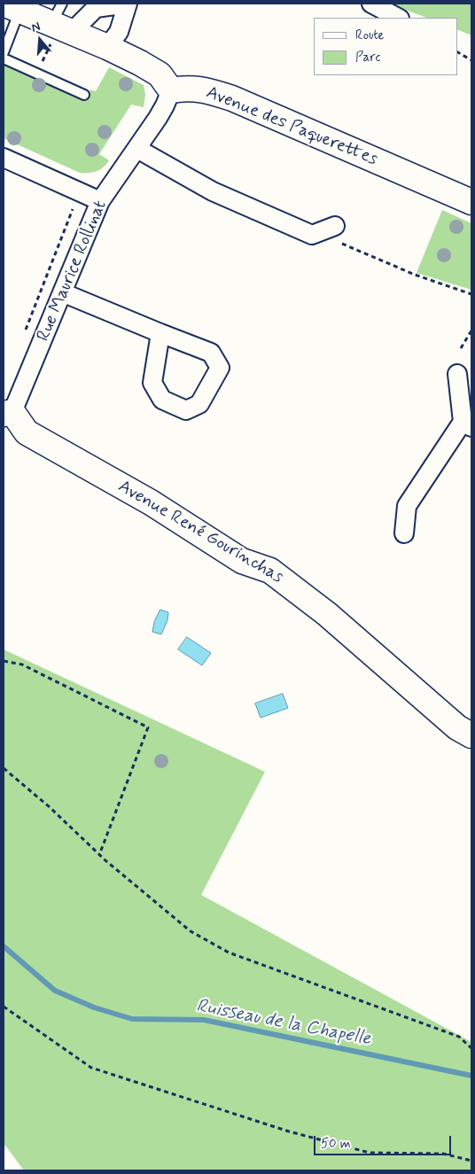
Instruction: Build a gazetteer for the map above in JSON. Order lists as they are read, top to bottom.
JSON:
{
  "streets": {
    "street": ["Avenue des Paquerettes", "Rue Maurice Rollinat", "Avenue René Gourinchas"]
  },
  "crossings": [
    ["Avenue des Paquerettes", "Rue Maurice Rollinat"],
    ["Rue Maurice Rollinat", "Avenue René Gourinchas"]
  ],
  "water": ["Ruisseau de la Chapelle"],
  "legend": ["Route", "Parc"],
  "scale_bar": "50 m",
  "north": "top"
}
